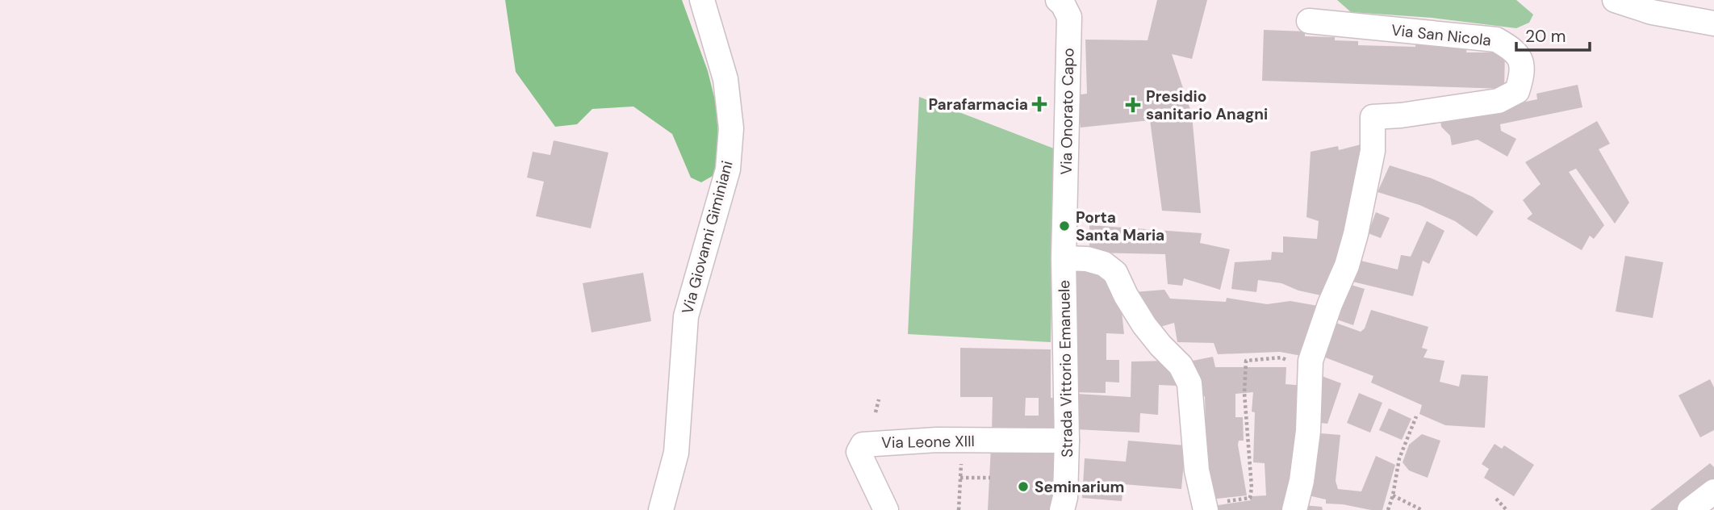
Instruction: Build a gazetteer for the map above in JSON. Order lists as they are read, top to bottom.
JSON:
{
  "streets": {
    "street": [
      "Via San Nicola",
      "Via Onorato Capo",
      "Via Giovanni Giminiani",
      "Strada Vittorio Emanuele",
      "Via Leone XIII"
    ]
  },
  "crossings": [
    ["Via Onorato Capo", "Strada Vittorio Emanuele"],
    ["Strada Vittorio Emanuele", "Via Leone XIII"]
  ],
  "places": {
    "health": ["Parafarmacia", "Presidio sanitario Anagni"],
    "other": ["Porta Santa Maria", "Seminarium"]
  },
  "scale_bar": "20 m"
}
